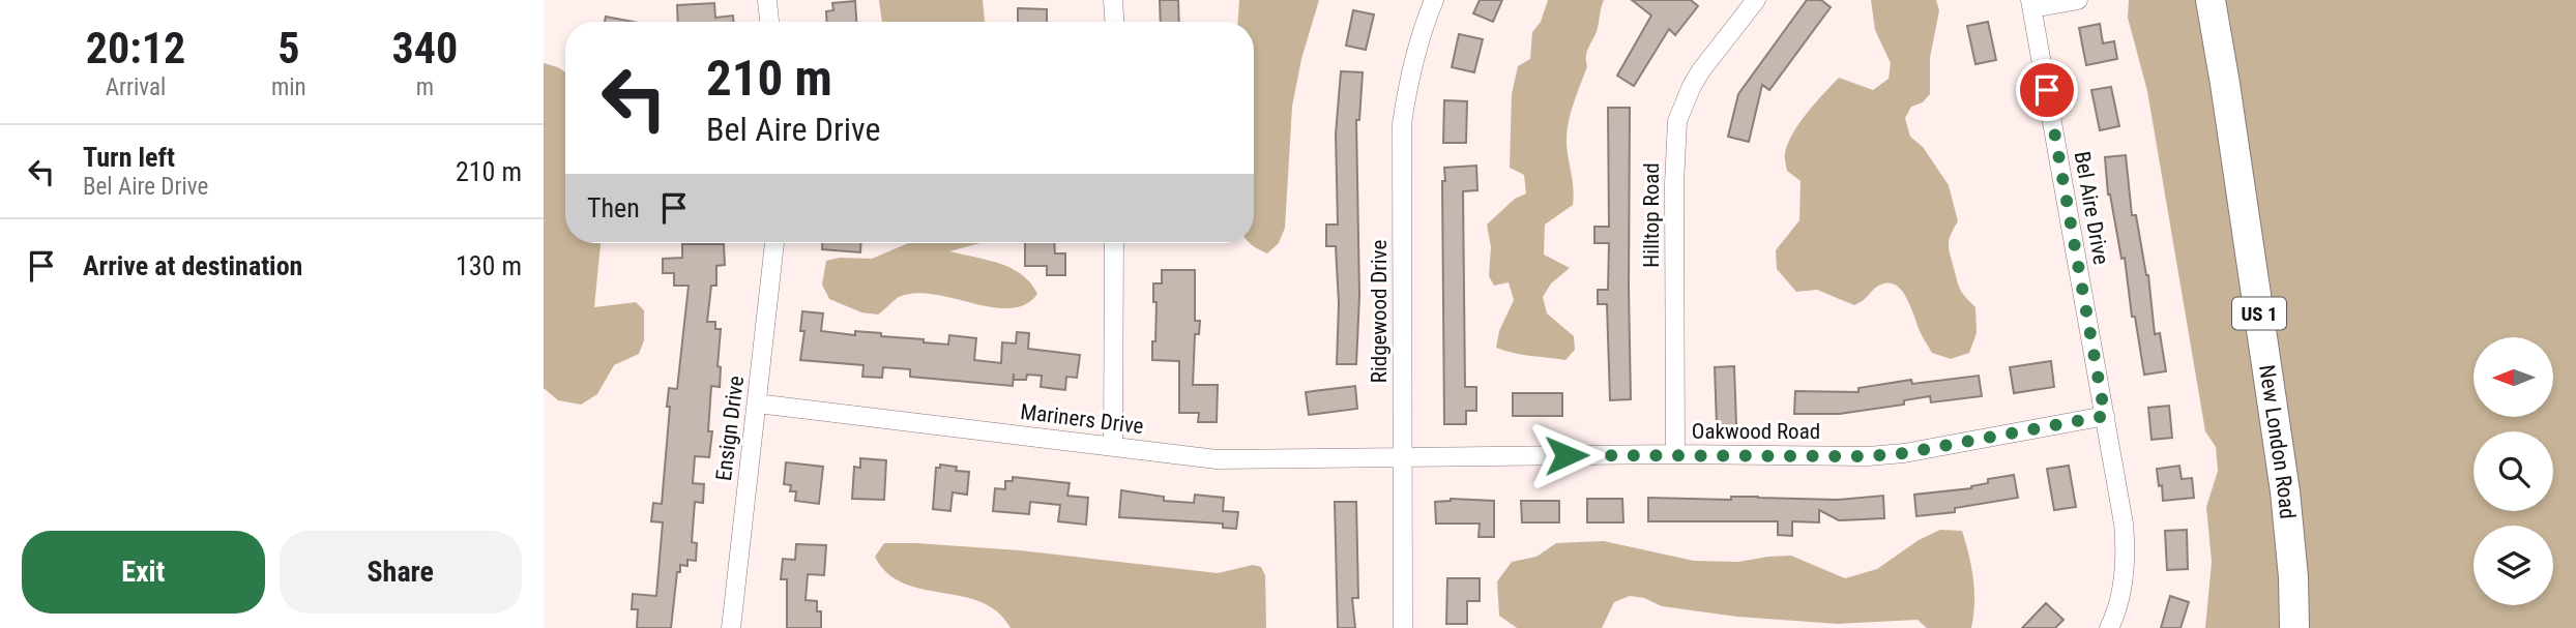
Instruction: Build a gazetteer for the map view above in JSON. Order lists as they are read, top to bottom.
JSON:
{
  "streets": {
    "main road": ["US 1", "New London Road"],
    "street": [
      "Bel Aire Drive",
      "Hilltop Road",
      "Ridgewood Drive",
      "Mariners Drive",
      "Ensign Drive",
      "Oakwood Road"
    ]
  },
  "crossings": [
    ["Bel Aire Drive", "Oakwood Road"],
    ["Hilltop Road", "Oakwood Road"],
    ["Ridgewood Drive", "Mariners Drive"],
    ["Ridgewood Drive", "Oakwood Road"],
    ["Mariners Drive", "Ensign Drive"],
    ["Mariners Drive", "Oakwood Road"]
  ],
  "north": "left",
  "page": {
    "eta": [
      "20:12",
      "Arrival",
      "5",
      "min",
      "340",
      "m"
    ],
    "turn": ["210 m", "Bel Aire Drive"],
    "list": [
      {
        "name": "Turn left",
        "note": "Bel Aire Drive",
        "value": "210 m"
      },
      {
        "name": "Arrive at destination",
        "value": "130 m"
      }
    ],
    "then": "Then",
    "buttons": ["Exit", "Share"]
  }
}
